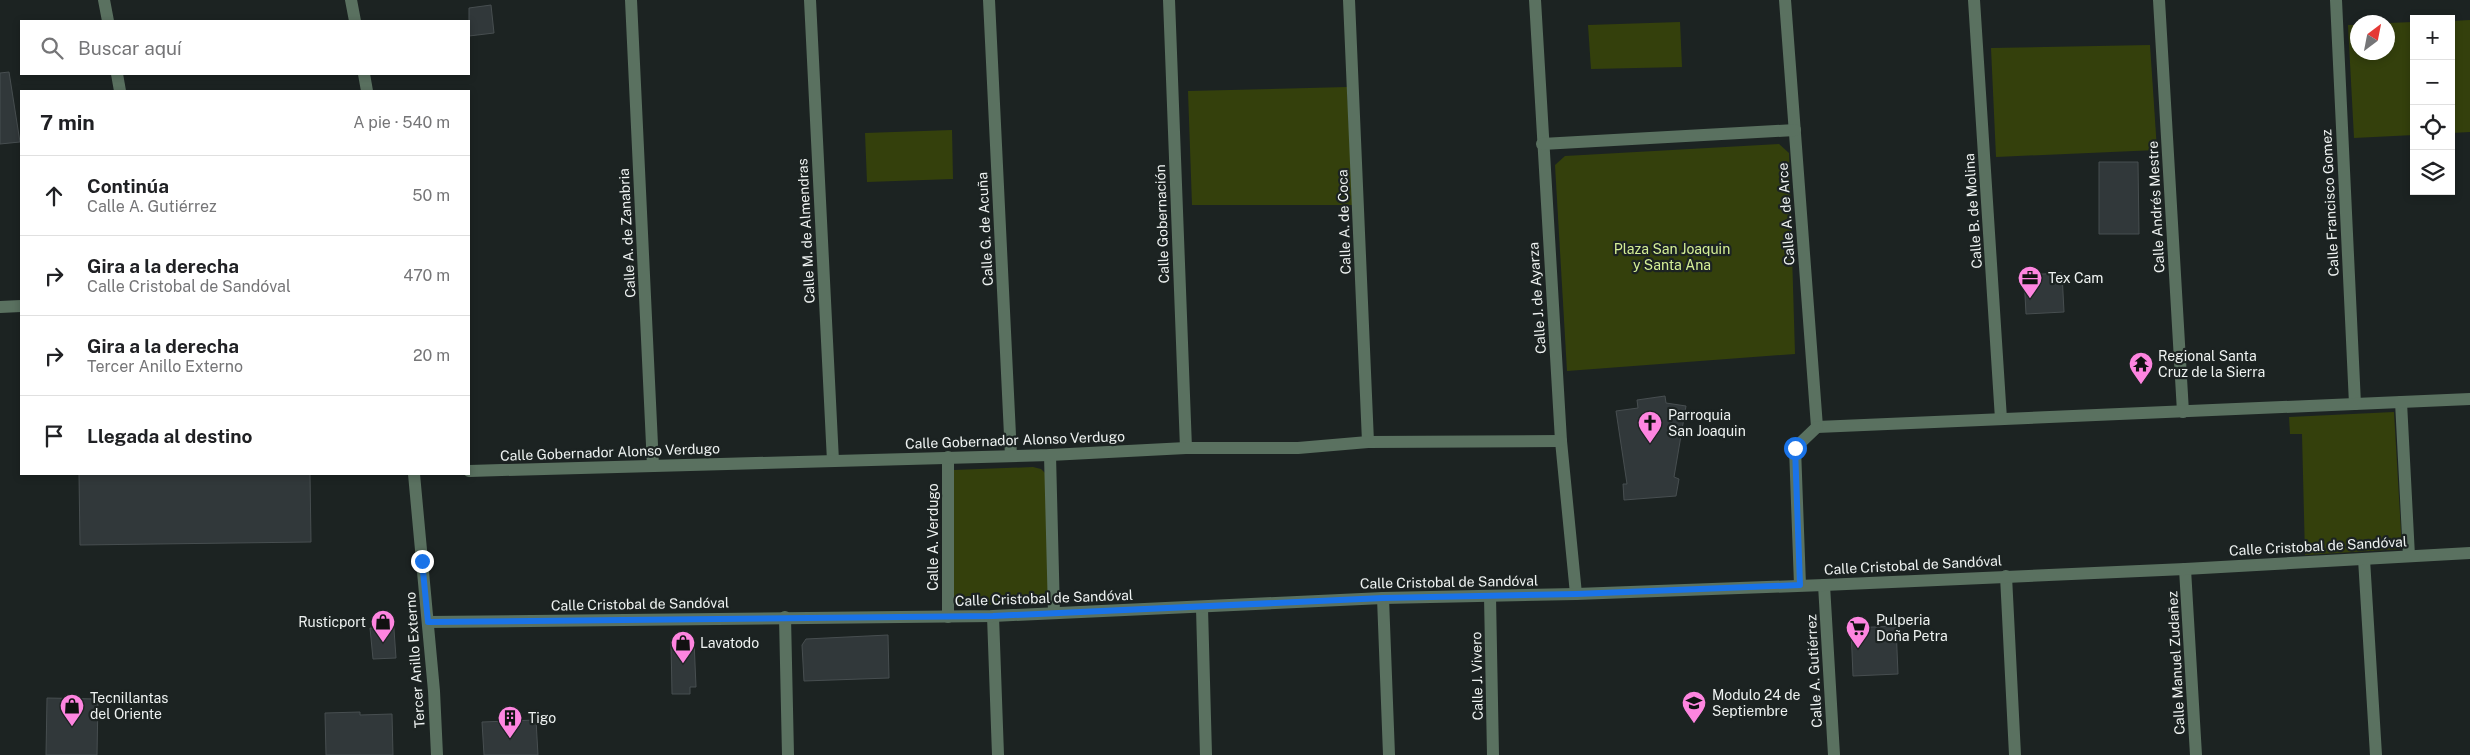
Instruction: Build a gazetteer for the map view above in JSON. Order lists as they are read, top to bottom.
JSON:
{
  "streets": {
    "street": [
      "Calle Francisco Gomez",
      "Calle Andrés Mestre",
      "Calle B. de Molina",
      "Calle A. de Arce",
      "Calle A. de Coca",
      "Calle Gobernación",
      "Calle G. de Acuña",
      "Calle M. de Almendras",
      "Calle A. de Zanabria",
      "Calle J. de Ayarza",
      "Calle Gobernador Alonso Verdugo",
      "Calle A. Verdugo",
      "Calle Cristobal de Sandóval",
      "Tercer Anillo Externo",
      "Calle Manuel Zudañez",
      "Calle A. Gutiérrez",
      "Calle J. Vivero"
    ]
  },
  "crossings": [
    ["Calle A. de Coca", "Calle Gobernador Alonso Verdugo"],
    ["Calle Gobernación", "Calle Gobernador Alonso Verdugo"],
    ["Calle G. de Acuña", "Calle Gobernador Alonso Verdugo"],
    ["Calle M. de Almendras", "Calle Gobernador Alonso Verdugo"],
    ["Calle A. de Zanabria", "Calle Gobernador Alonso Verdugo"],
    ["Calle J. de Ayarza", "Calle Gobernador Alonso Verdugo"],
    ["Calle J. de Ayarza", "Calle Cristobal de Sandóval"],
    ["Calle Gobernador Alonso Verdugo", "Calle A. Verdugo"],
    ["Calle A. Verdugo", "Calle Cristobal de Sandóval"],
    ["Calle Cristobal de Sandóval", "Tercer Anillo Externo"],
    ["Calle Cristobal de Sandóval", "Calle Manuel Zudañez"],
    ["Calle Cristobal de Sandóval", "Calle A. Gutiérrez"],
    ["Calle Cristobal de Sandóval", "Calle J. Vivero"]
  ],
  "parks": ["Plaza San Joaquin y Santa Ana"],
  "places": {
    "office": ["Tex Cam"],
    "temple": ["Regional Santa Cruz de la Sierra"],
    "church": ["Parroquia San Joaquin"],
    "shop": ["Rusticport", "Lavatodo", "Tecnillantas del Oriente"],
    "supermarket": ["Pulperia Doña Petra"],
    "school or university": ["Modulo 24 de Septiembre"],
    "building": ["Tigo"]
  },
  "north": "top right",
  "page": {
    "map_buttons": ["+", "−"],
    "search": "Buscar aquí",
    "heading": ["7 min", "A pie · 540 m"],
    "list": [
      ["Continúa", "Calle A. Gutiérrez", "50 m"],
      ["Gira a la derecha", "Calle Cristobal de Sandóval", "470 m"],
      ["Gira a la derecha", "Tercer Anillo Externo", "20 m"],
      "Llegada al destino"
    ]
  }
}
